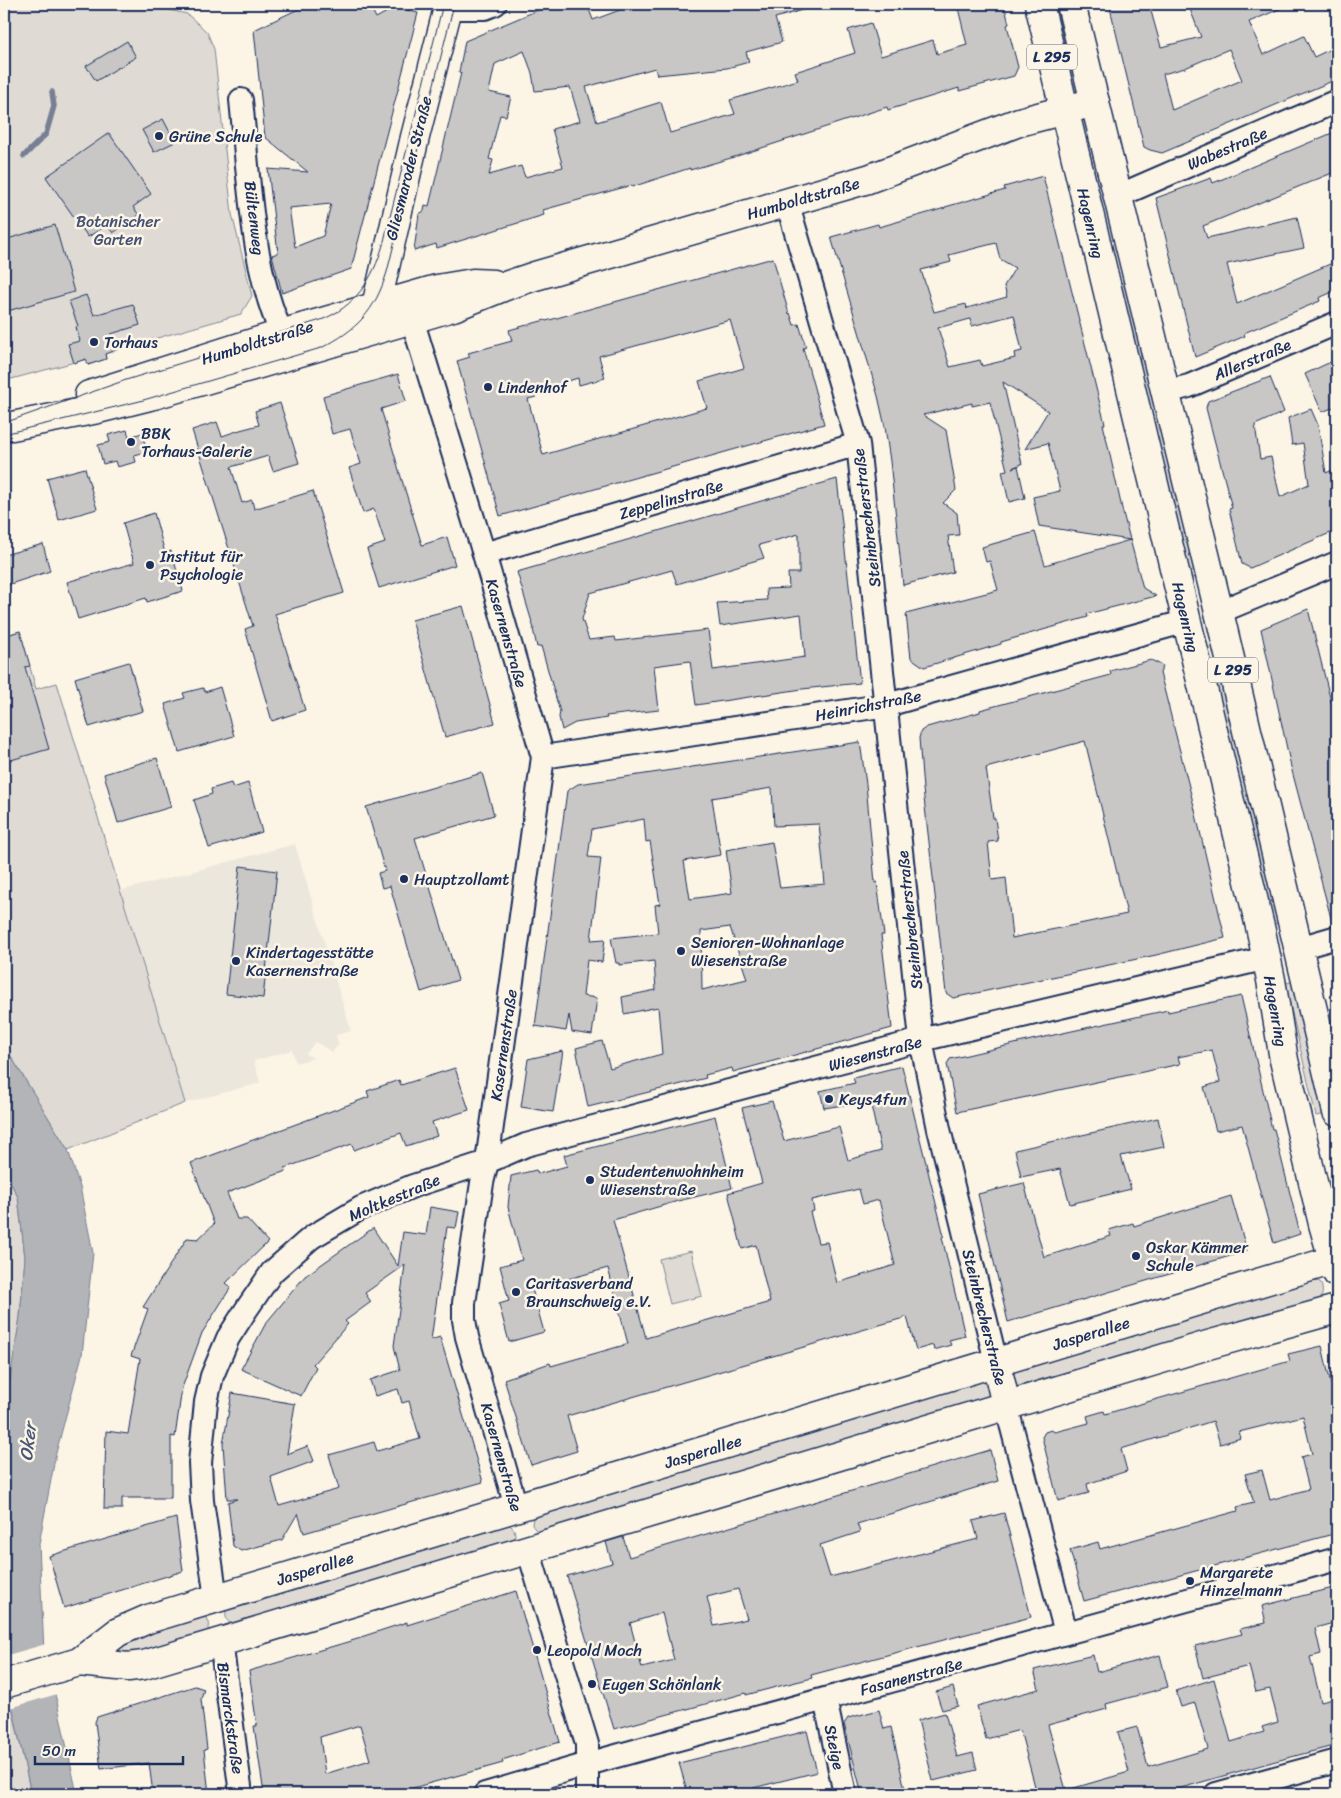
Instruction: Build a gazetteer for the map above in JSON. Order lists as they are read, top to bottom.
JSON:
{
  "streets": {
    "main road": [
      "L 295",
      "Gliesmaroder Straße",
      "Humboldtstraße",
      "Hagenring",
      "Steinbrecherstraße",
      "Kasernenstraße",
      "Jasperallee"
    ],
    "street": [
      "Wabestraße",
      "Bültenweg",
      "Allerstraße",
      "Zeppelinstraße",
      "Heinrichstraße",
      "Wiesenstraße",
      "Moltkestraße",
      "Fasanenstraße",
      "Bismarckstraße",
      "Steige"
    ]
  },
  "crossings": [
    ["Wabestraße", "Hagenring"],
    ["Gliesmaroder Straße", "Humboldtstraße"],
    ["Humboldtstraße", "Bültenweg"],
    ["Humboldtstraße", "Hagenring"],
    ["Humboldtstraße", "Steinbrecherstraße"],
    ["Humboldtstraße", "Kasernenstraße"],
    ["Hagenring", "Allerstraße"],
    ["Hagenring", "Heinrichstraße"],
    ["Hagenring", "Wiesenstraße"],
    ["Hagenring", "Jasperallee"],
    ["Zeppelinstraße", "Steinbrecherstraße"],
    ["Zeppelinstraße", "Kasernenstraße"],
    ["Steinbrecherstraße", "Heinrichstraße"],
    ["Steinbrecherstraße", "Wiesenstraße"],
    ["Steinbrecherstraße", "Jasperallee"],
    ["Steinbrecherstraße", "Fasanenstraße"],
    ["Kasernenstraße", "Heinrichstraße"],
    ["Kasernenstraße", "Wiesenstraße"],
    ["Kasernenstraße", "Moltkestraße"],
    ["Kasernenstraße", "Jasperallee"],
    ["Kasernenstraße", "Fasanenstraße"],
    ["Wiesenstraße", "Moltkestraße"],
    ["Moltkestraße", "Jasperallee"],
    ["Jasperallee", "Bismarckstraße"],
    ["Fasanenstraße", "Steige"]
  ],
  "water": ["Oker"],
  "parks": ["Botanischer Garten"],
  "places": [
    "Grüne Schule",
    "Torhaus",
    "Lindenhof",
    "BBK Torhaus-Galerie",
    "Institut für Psychologie",
    "Hauptzollamt",
    "Senioren-Wohnanlage Wiesenstraße",
    "Kindertagesstätte Kasernenstraße",
    "Keys4fun",
    "Studentenwohnheim Wiesenstraße",
    "Oskar Kämmer Schule",
    "Caritasverband Braunschweig e.V.",
    "Margarete Hinzelmann",
    "Leopold Moch",
    "Eugen Schönlank"
  ],
  "scale_bar": "50 m"
}
